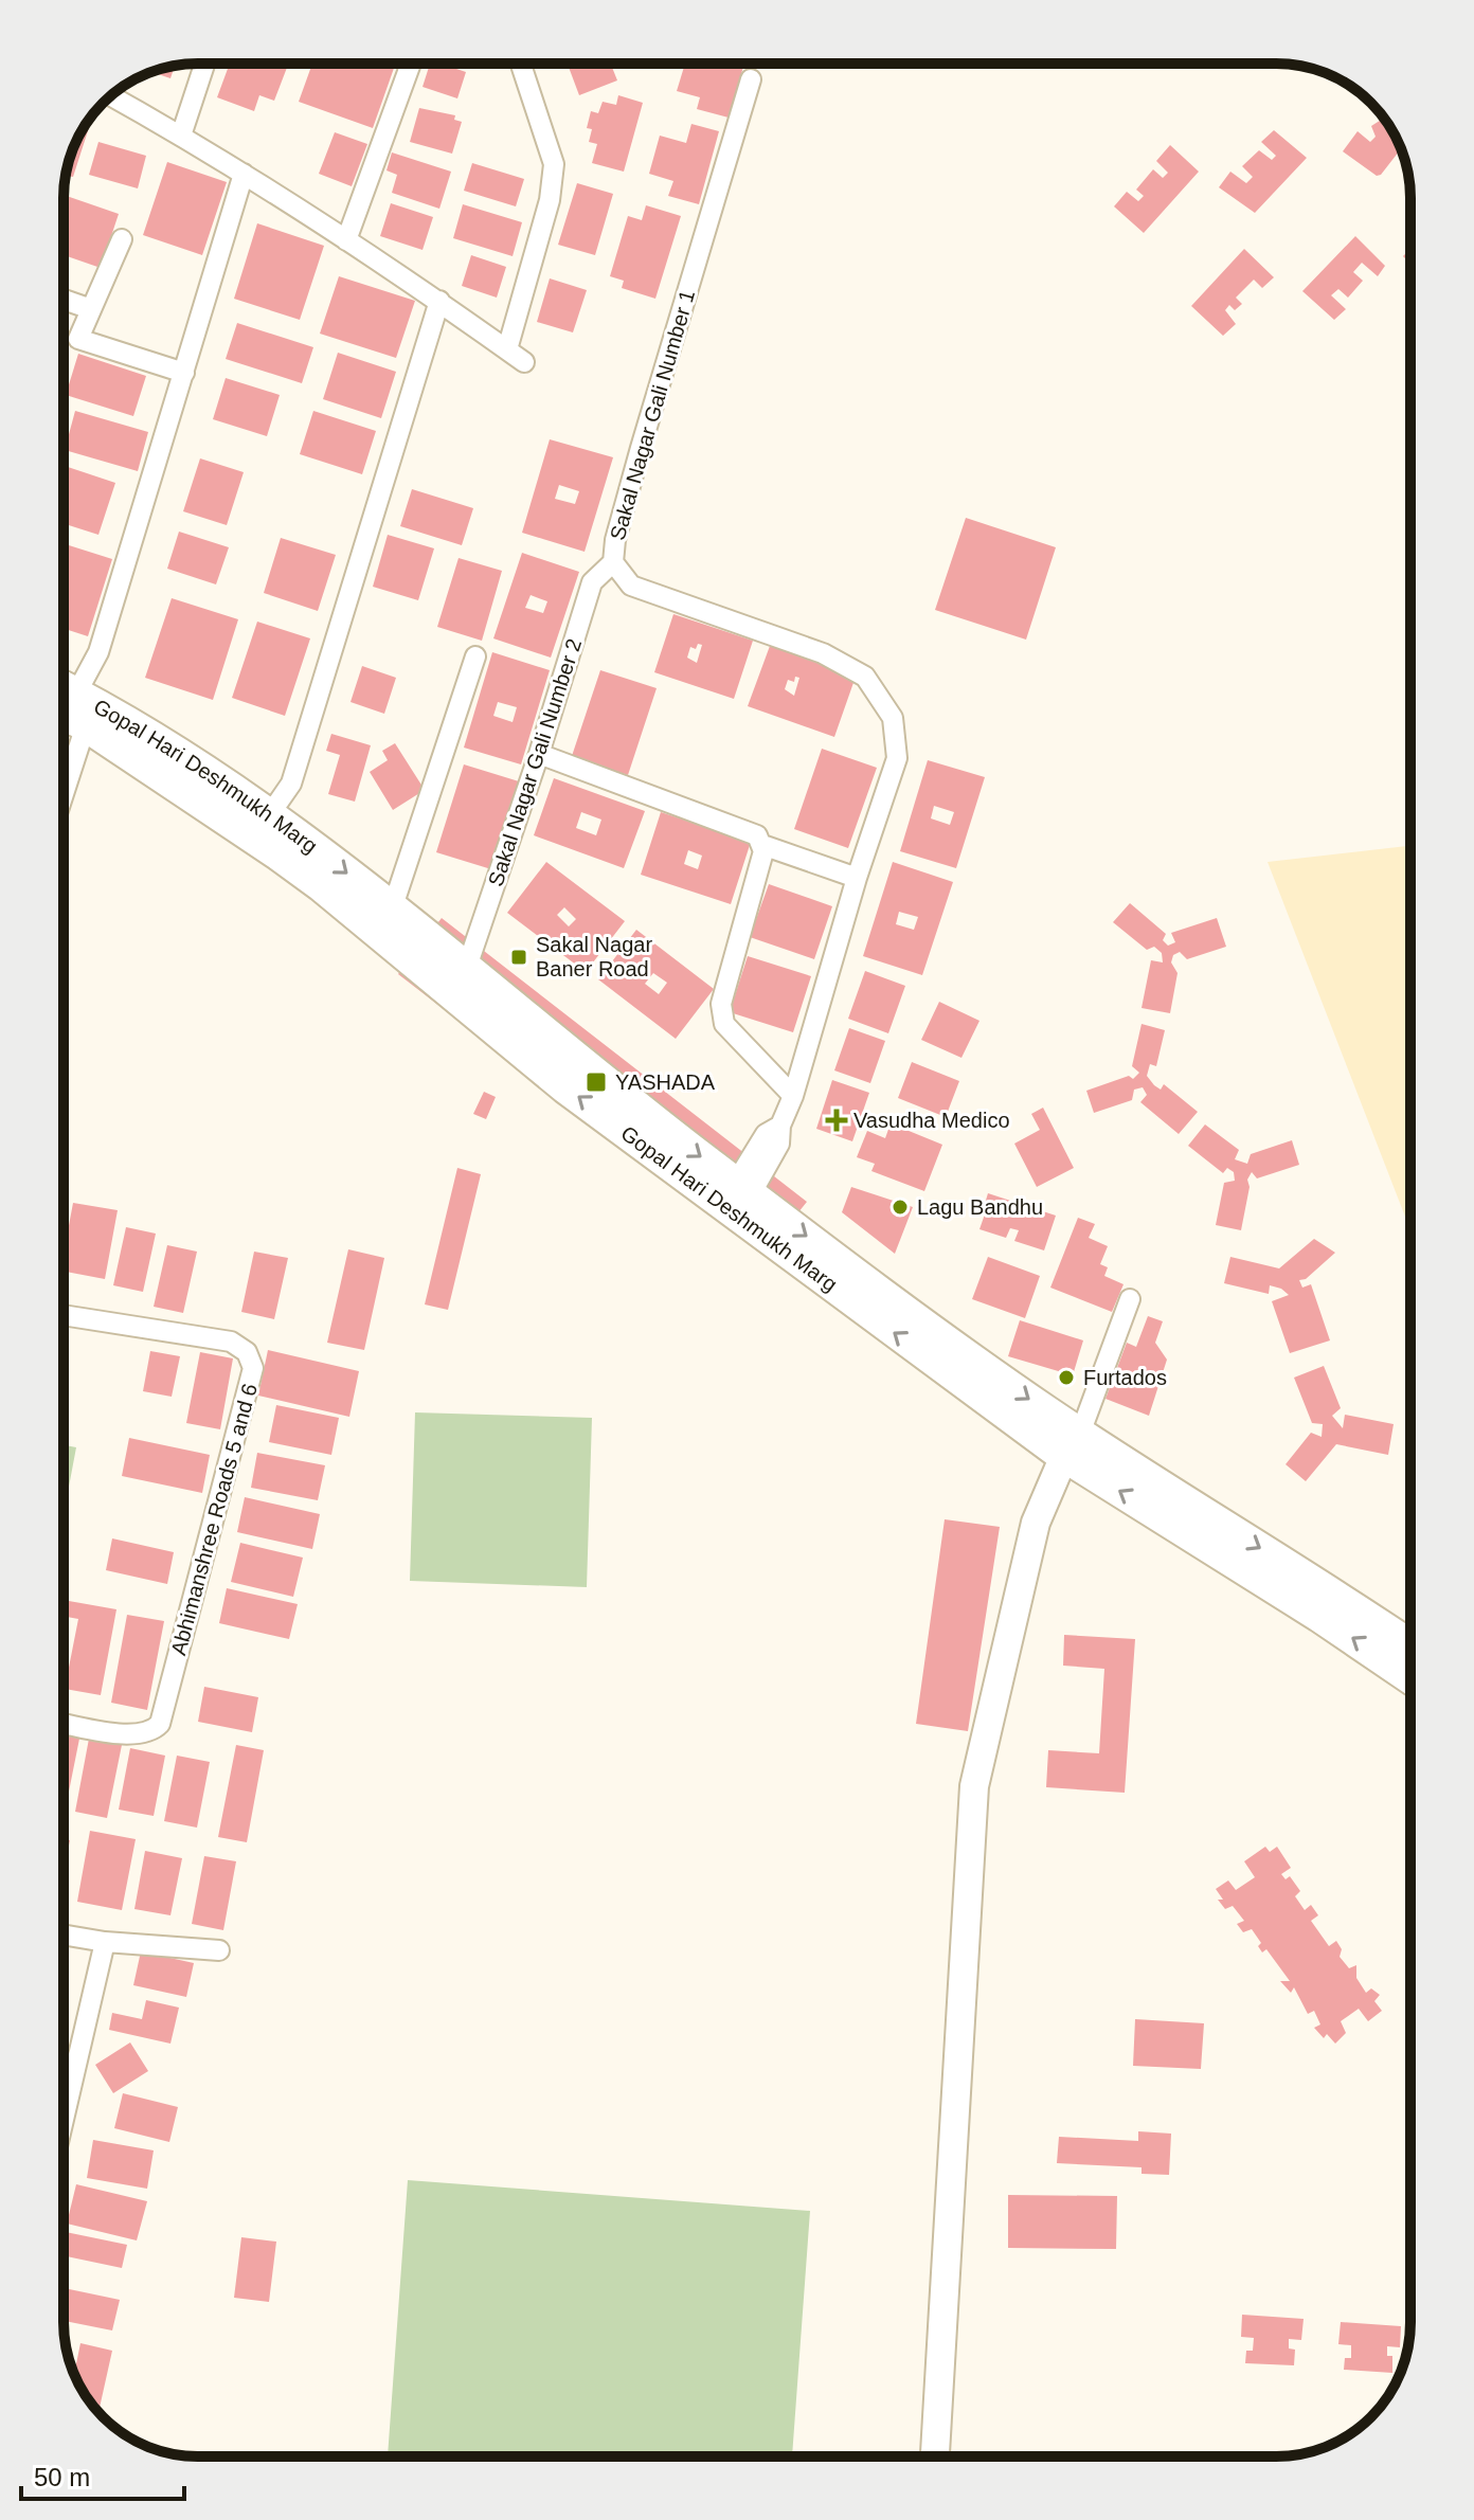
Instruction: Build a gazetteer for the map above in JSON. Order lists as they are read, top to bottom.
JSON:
{
  "streets": {
    "main road": ["Gopal Hari Deshmukh Marg"],
    "street": ["Sakal Nagar Gali Number 1", "Sakal Nagar Gali Number 2", "Abhimanshree Roads 5 and 6"]
  },
  "crossings": [
    ["Sakal Nagar Gali Number 1", "Sakal Nagar Gali Number 2"],
    ["Sakal Nagar Gali Number 1", "Gopal Hari Deshmukh Marg"],
    ["Sakal Nagar Gali Number 2", "Gopal Hari Deshmukh Marg"]
  ],
  "places": {
    "transit": ["Sakal Nagar Baner Road", "YASHADA"],
    "health": ["Vasudha Medico"],
    "other": ["Lagu Bandhu", "Furtados"]
  },
  "scale_bar": "50 m"
}
